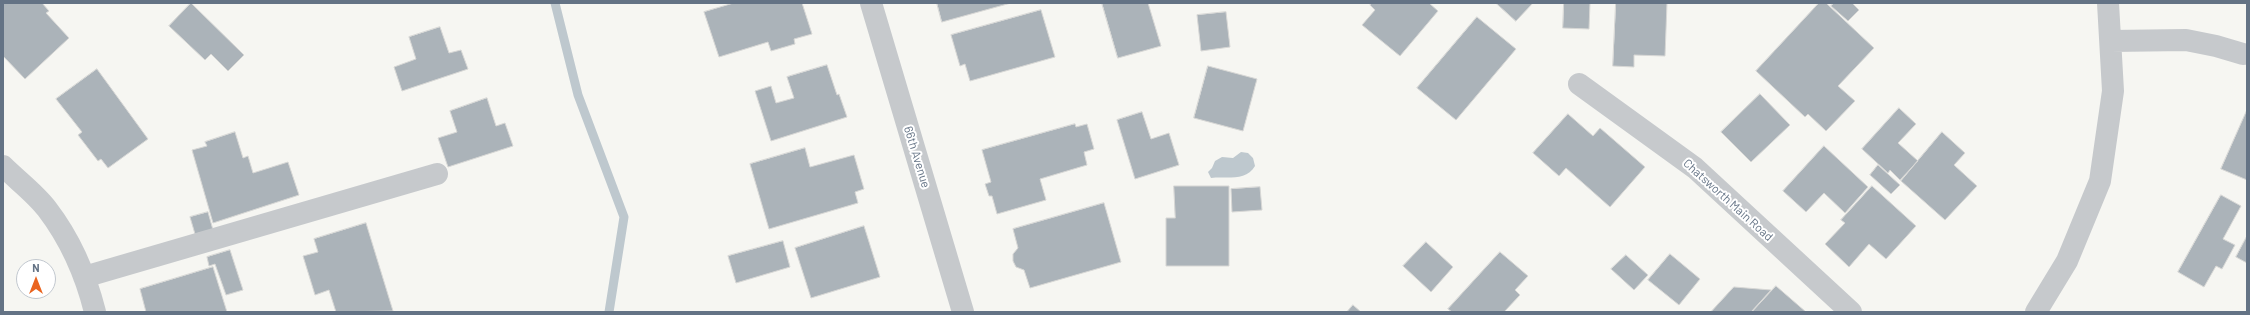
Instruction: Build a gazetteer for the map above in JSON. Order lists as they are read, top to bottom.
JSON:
{
  "streets": {
    "street": ["66th Avenue", "Chatsworth Main Road"]
  },
  "north": "top"
}
